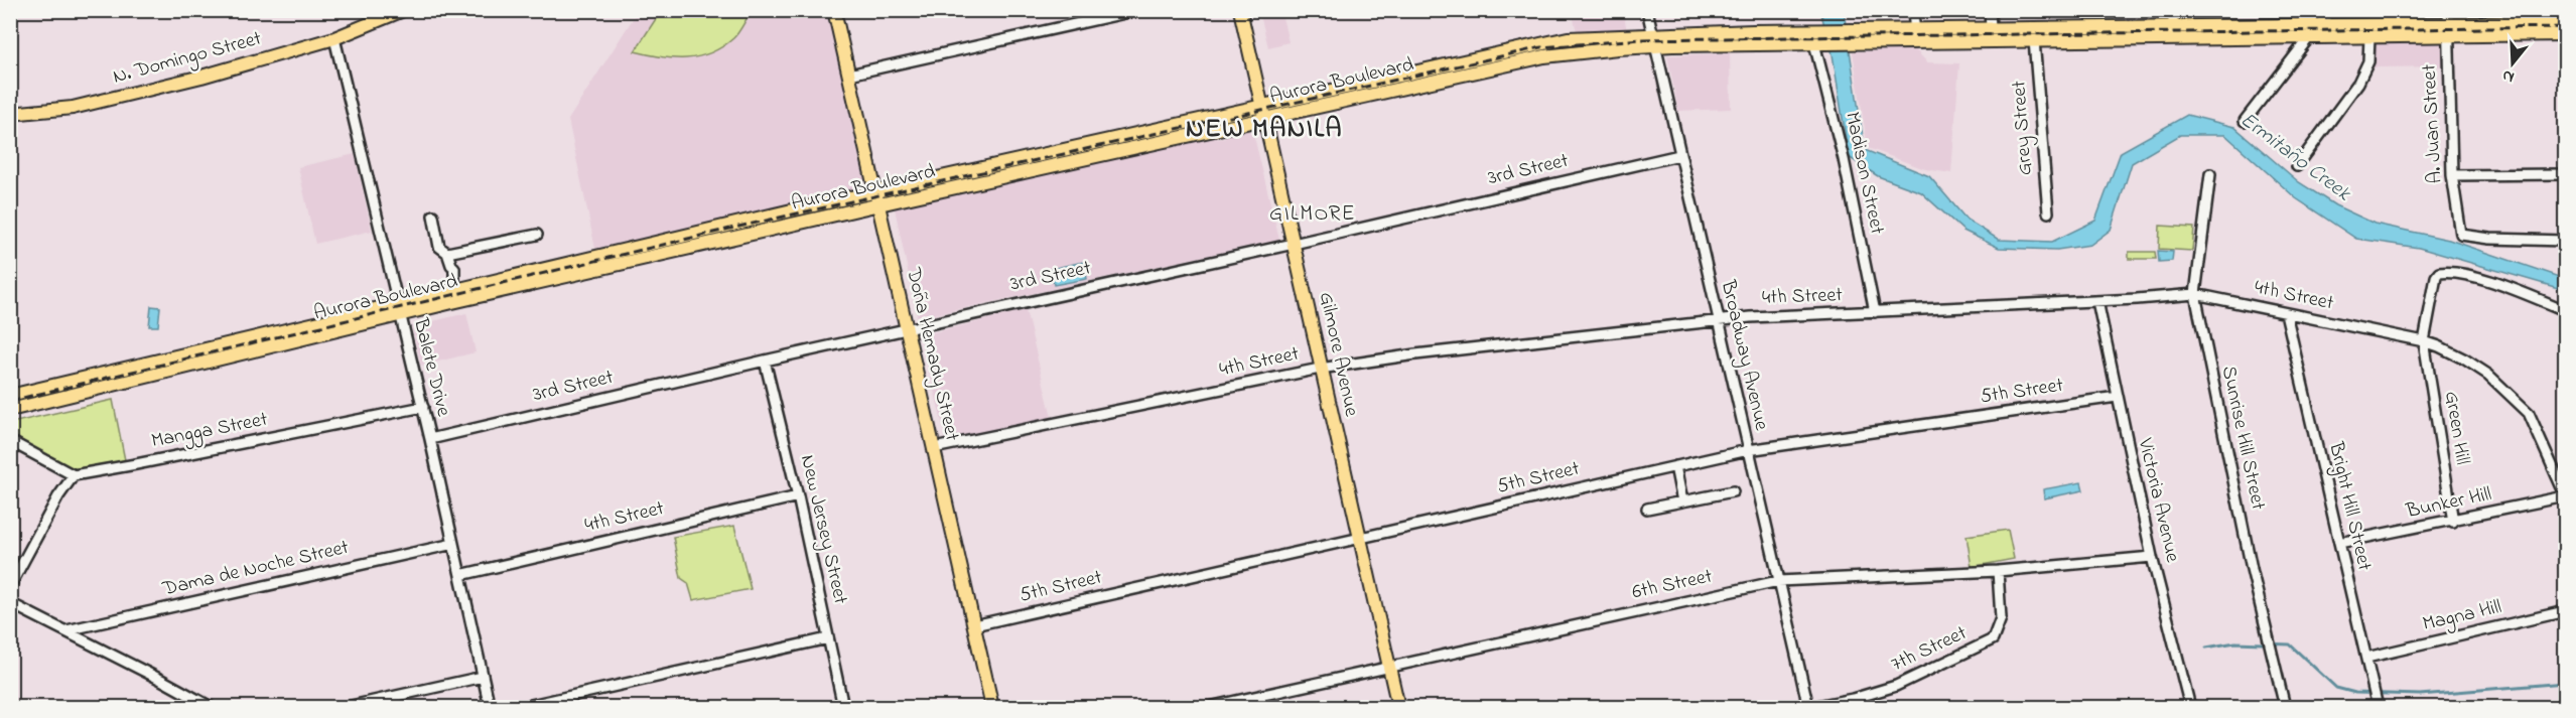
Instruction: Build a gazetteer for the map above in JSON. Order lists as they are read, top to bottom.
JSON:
{
  "streets": {
    "main road": [
      "N. Domingo Street",
      "Aurora Boulevard",
      "Doña Hemady Street",
      "Gilmore Avenue"
    ],
    "street": [
      "A. Juan Street",
      "Grey Street",
      "3rd Street",
      "Madison Street",
      "4th Street",
      "Broadway Avenue",
      "Balete Drive",
      "5th Street",
      "Green Hill",
      "Mangga Street",
      "Sunrise Hill Street",
      "Victoria Avenue",
      "Bunker Hill",
      "Bright Hill Street",
      "New Jersey Street",
      "Dama de Noche Street",
      "6th Street",
      "Magna Hill",
      "7th Street"
    ]
  },
  "crossings": [
    ["N. Domingo Street", "Balete Drive"],
    ["Aurora Boulevard", "A. Juan Street"],
    ["Aurora Boulevard", "Grey Street"],
    ["Aurora Boulevard", "Madison Street"],
    ["Aurora Boulevard", "Doña Hemady Street"],
    ["Aurora Boulevard", "Gilmore Avenue"],
    ["Aurora Boulevard", "Broadway Avenue"],
    ["Aurora Boulevard", "Balete Drive"],
    ["3rd Street", "Doña Hemady Street"],
    ["3rd Street", "Gilmore Avenue"],
    ["3rd Street", "Broadway Avenue"],
    ["3rd Street", "Balete Drive"],
    ["3rd Street", "New Jersey Street"],
    ["Madison Street", "4th Street"],
    ["4th Street", "Doña Hemady Street"],
    ["4th Street", "Gilmore Avenue"],
    ["4th Street", "Broadway Avenue"],
    ["4th Street", "Balete Drive"],
    ["4th Street", "Green Hill"],
    ["4th Street", "Sunrise Hill Street"],
    ["4th Street", "Victoria Avenue"],
    ["4th Street", "Bunker Hill"],
    ["4th Street", "Bright Hill Street"],
    ["4th Street", "New Jersey Street"],
    ["Doña Hemady Street", "5th Street"],
    ["Gilmore Avenue", "5th Street"],
    ["Gilmore Avenue", "6th Street"],
    ["Broadway Avenue", "5th Street"],
    ["Broadway Avenue", "6th Street"],
    ["Broadway Avenue", "7th Street"],
    ["Balete Drive", "Mangga Street"],
    ["Balete Drive", "Dama de Noche Street"],
    ["5th Street", "Victoria Avenue"],
    ["Green Hill", "Bunker Hill"],
    ["Victoria Avenue", "6th Street"],
    ["Bunker Hill", "Bright Hill Street"],
    ["Bright Hill Street", "Magna Hill"],
    ["6th Street", "7th Street"]
  ],
  "districts": ["NEW MANILA", "GILMORE"],
  "water": ["Ermitaño Creek"],
  "north": "bottom"
}
